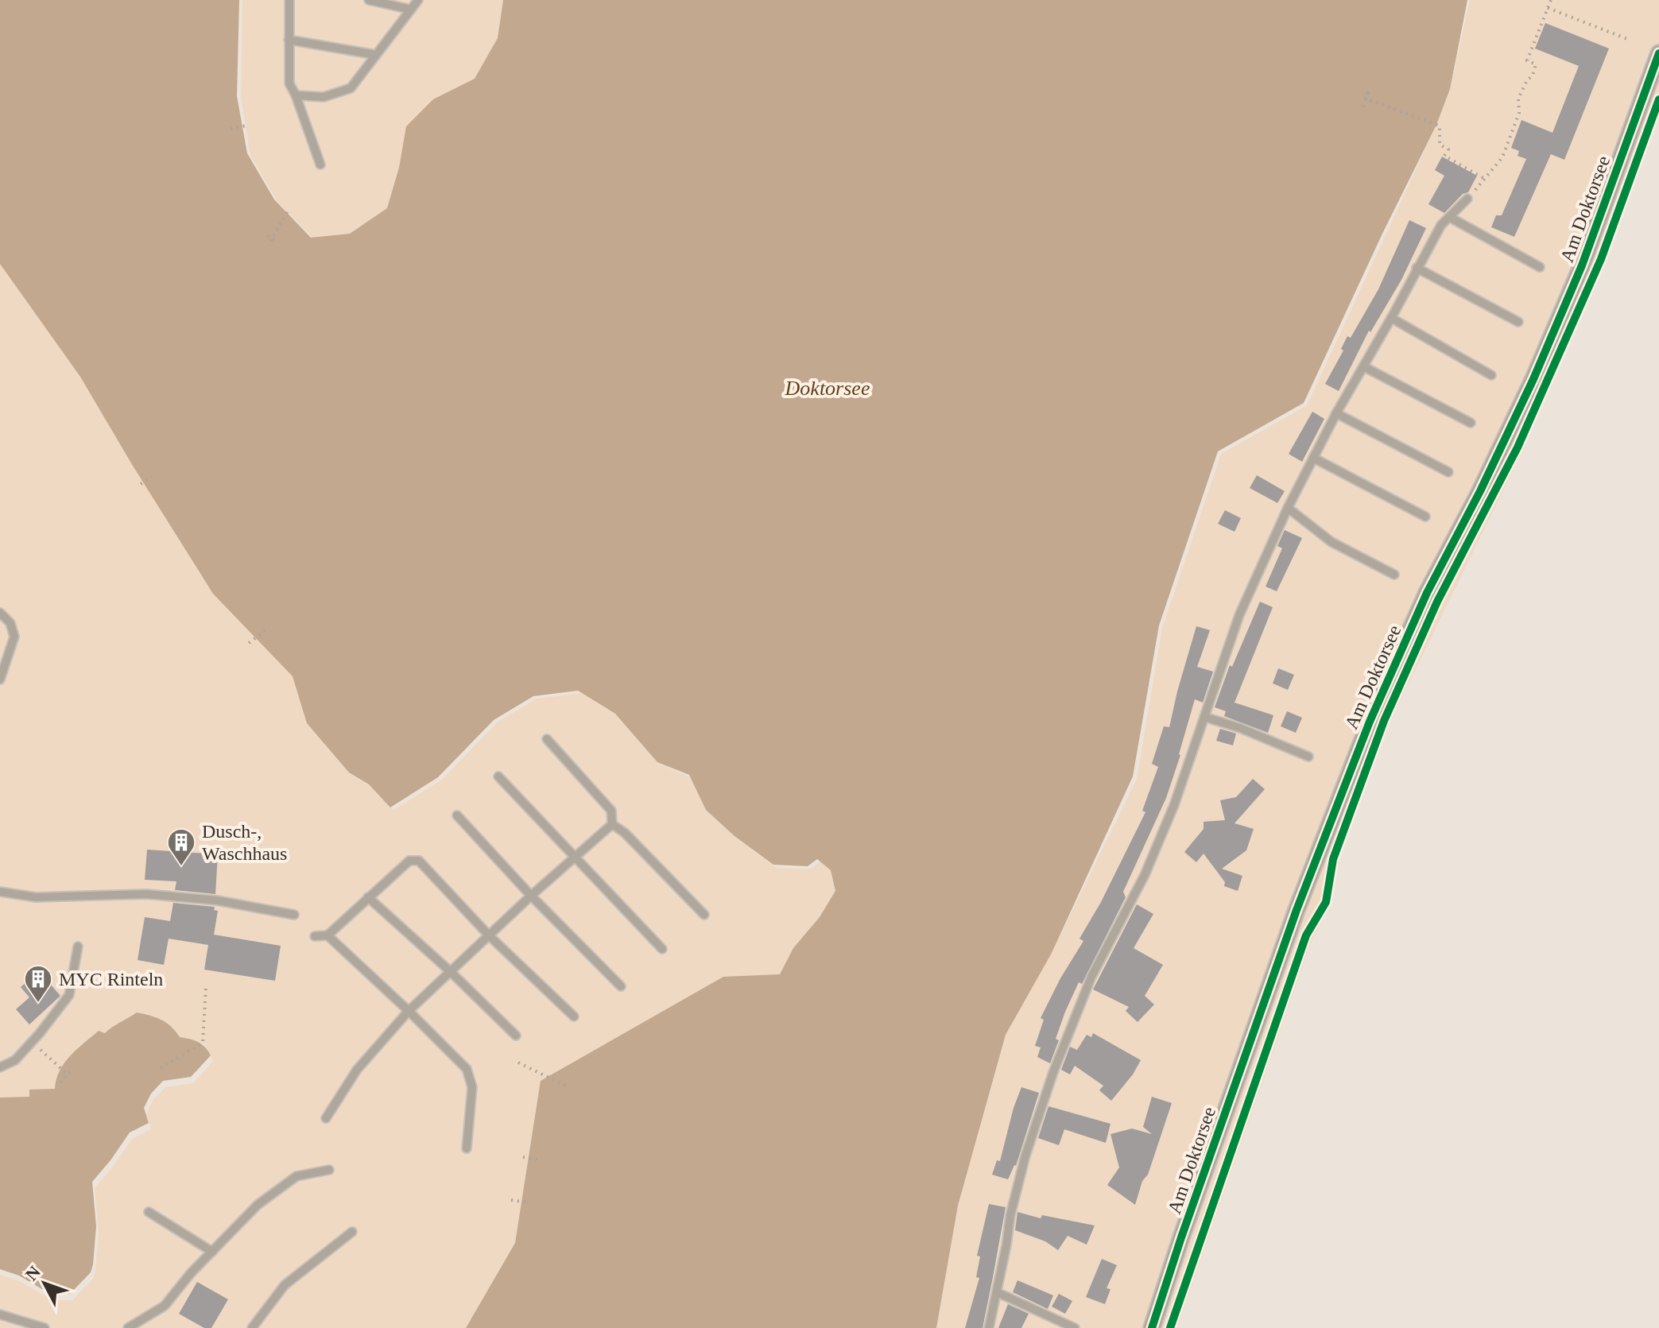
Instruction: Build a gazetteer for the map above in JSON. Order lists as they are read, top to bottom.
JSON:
{
  "streets": {
    "street": ["Am Doktorsee"]
  },
  "water": ["Doktorsee"],
  "places": {
    "building": ["Dusch-, Waschhaus", "MYC Rinteln"]
  },
  "north": "top left"
}
